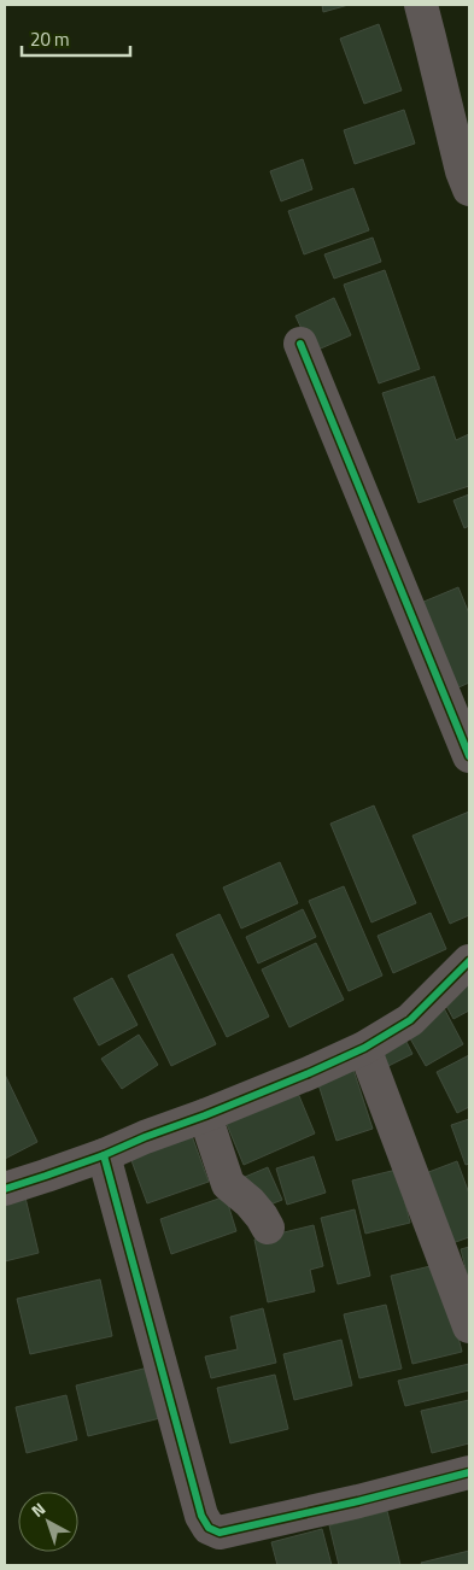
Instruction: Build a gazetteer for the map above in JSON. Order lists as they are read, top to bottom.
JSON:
{
  "scale_bar": "20 m",
  "north": "top left"
}
